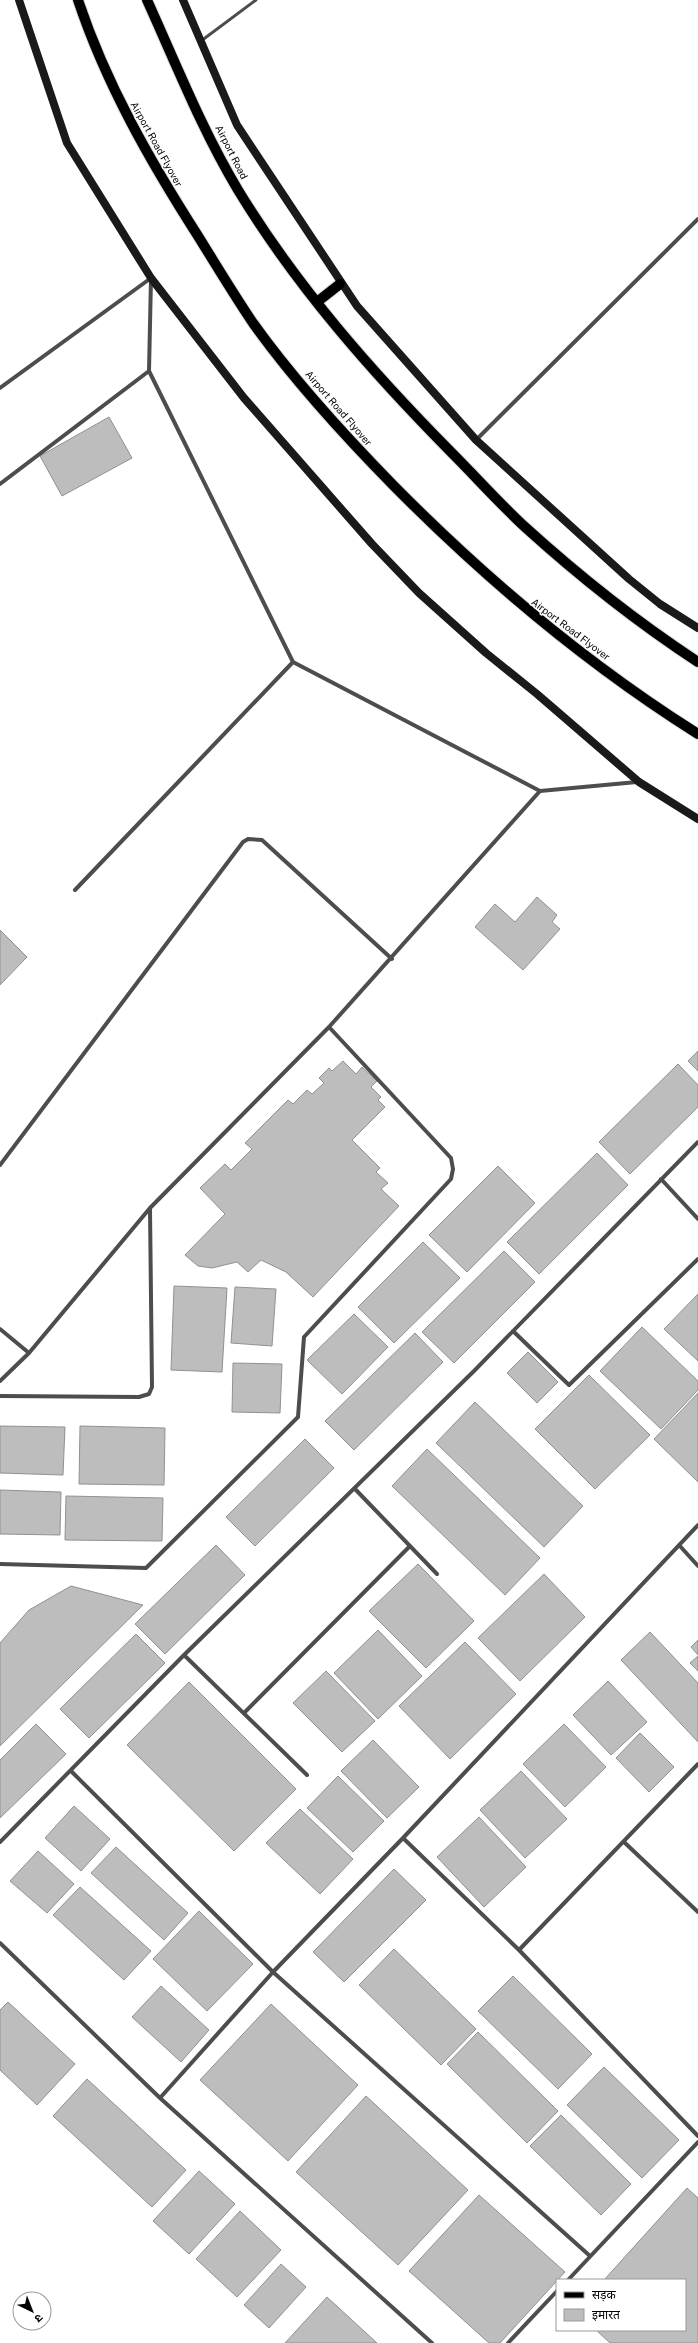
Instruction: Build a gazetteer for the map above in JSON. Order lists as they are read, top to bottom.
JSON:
{
  "streets": {
    "main road": ["Airport Road Flyover", "Airport Road"]
  },
  "legend": ["सड़क", "इमारत"],
  "north": "bottom right"
}
